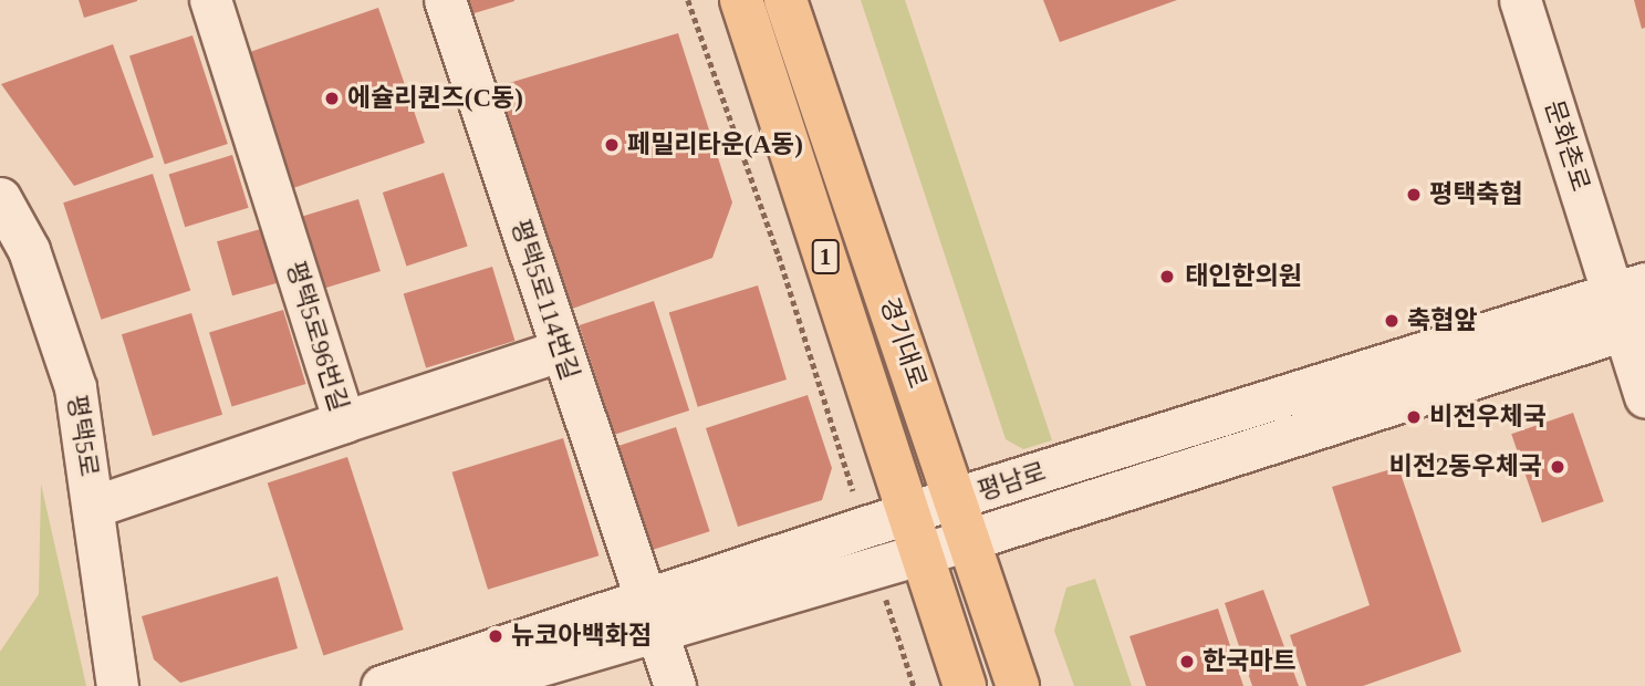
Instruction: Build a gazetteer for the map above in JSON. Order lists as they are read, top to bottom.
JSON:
{
  "streets": {
    "main road": ["1", "경기대로"],
    "street": [
      "문화촌로",
      "평택5로114번길",
      "평택5로96번길",
      "평택5로",
      "평남로"
    ]
  },
  "crossings": [
    ["문화촌로", "평남로"],
    ["평택5로114번길", "평남로"],
    ["평택5로96번길", "평택5로"],
    ["경기대로", "평남로"]
  ],
  "places": [
    "에슐리퀸즈(C동)",
    "페밀리타운(A동)",
    "평택축협",
    "태인한의원",
    "축협앞",
    "비전우체국",
    "비전2동우체국",
    "뉴코아백화점",
    "한국마트"
  ]
}
